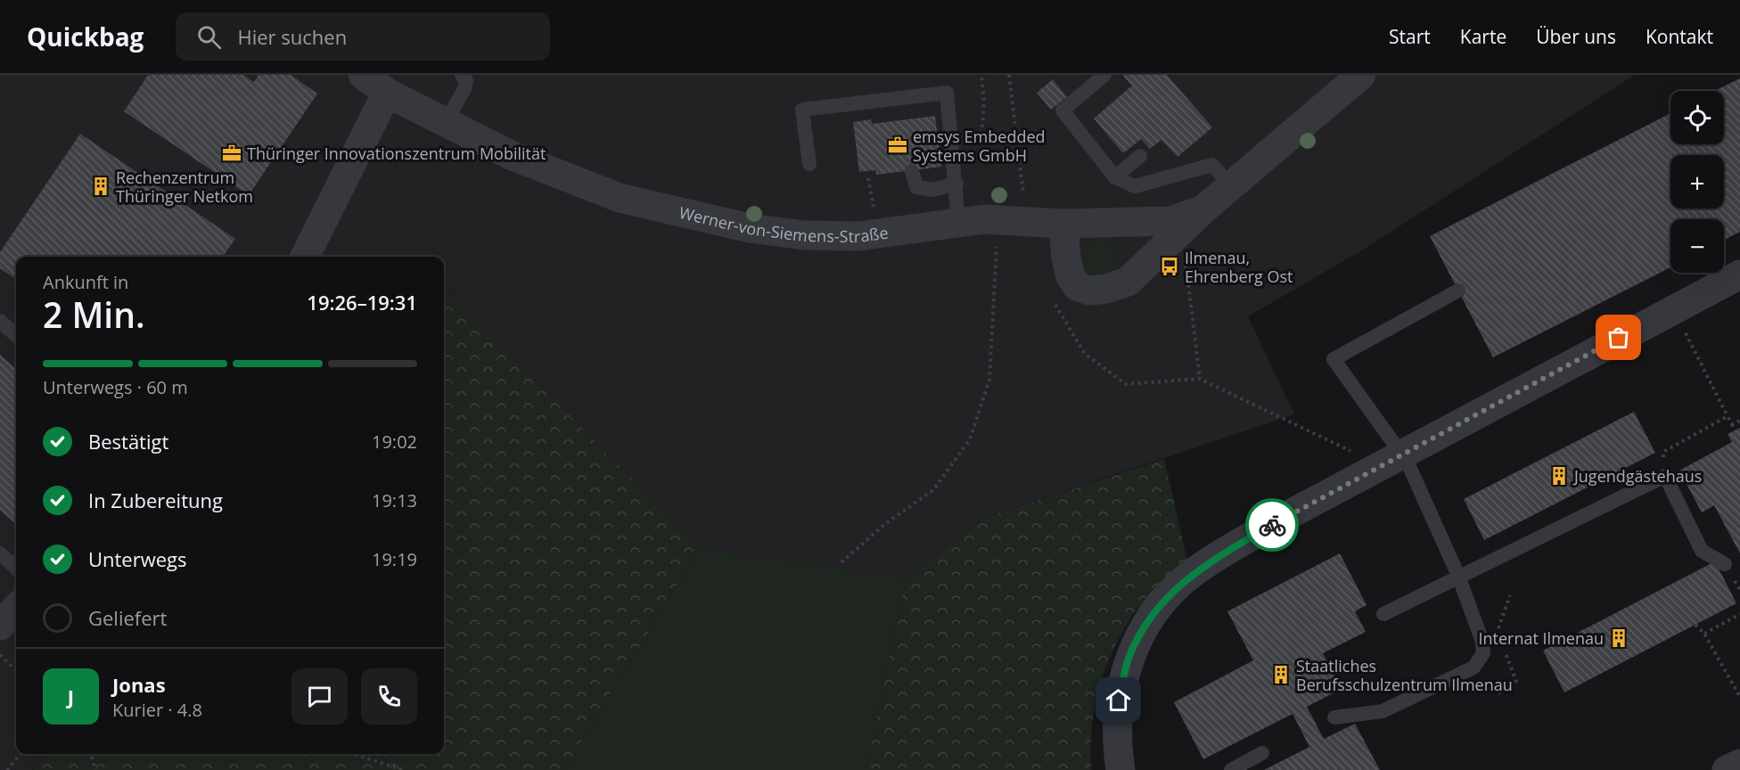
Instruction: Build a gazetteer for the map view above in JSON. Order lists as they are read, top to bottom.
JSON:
{
  "streets": {
    "street": ["Werner-von-Siemens-Straße"]
  },
  "places": {
    "office": ["emsys Embedded Systems GmbH", "Thüringer Innovationszentrum Mobilität"],
    "building": [
      "Rechenzentrum Thüringer Netkom",
      "Jugendgästehaus",
      "Internat Ilmenau",
      "Staatliches Berufsschulzentrum Ilmenau"
    ],
    "bus stop": ["Ilmenau, Ehrenberg Ost"]
  },
  "page": {
    "header": "Quickbag",
    "search": "Hier suchen",
    "nav": [
      "Start",
      "Karte",
      "Über uns",
      "Kontakt"
    ],
    "map_buttons": ["+", "−"],
    "heading": ["2 Min.", "Ankunft in", "19:26–19:31"],
    "panel": ["Jonas", "Kurier · 4.8"],
    "bar": "Unterwegs · 60 m",
    "list": [
      ["Bestätigt", "19:02"],
      ["In Zubereitung", "19:13"],
      ["Unterwegs", "19:19"],
      "Geliefert"
    ],
    "round": "J"
  }
}
